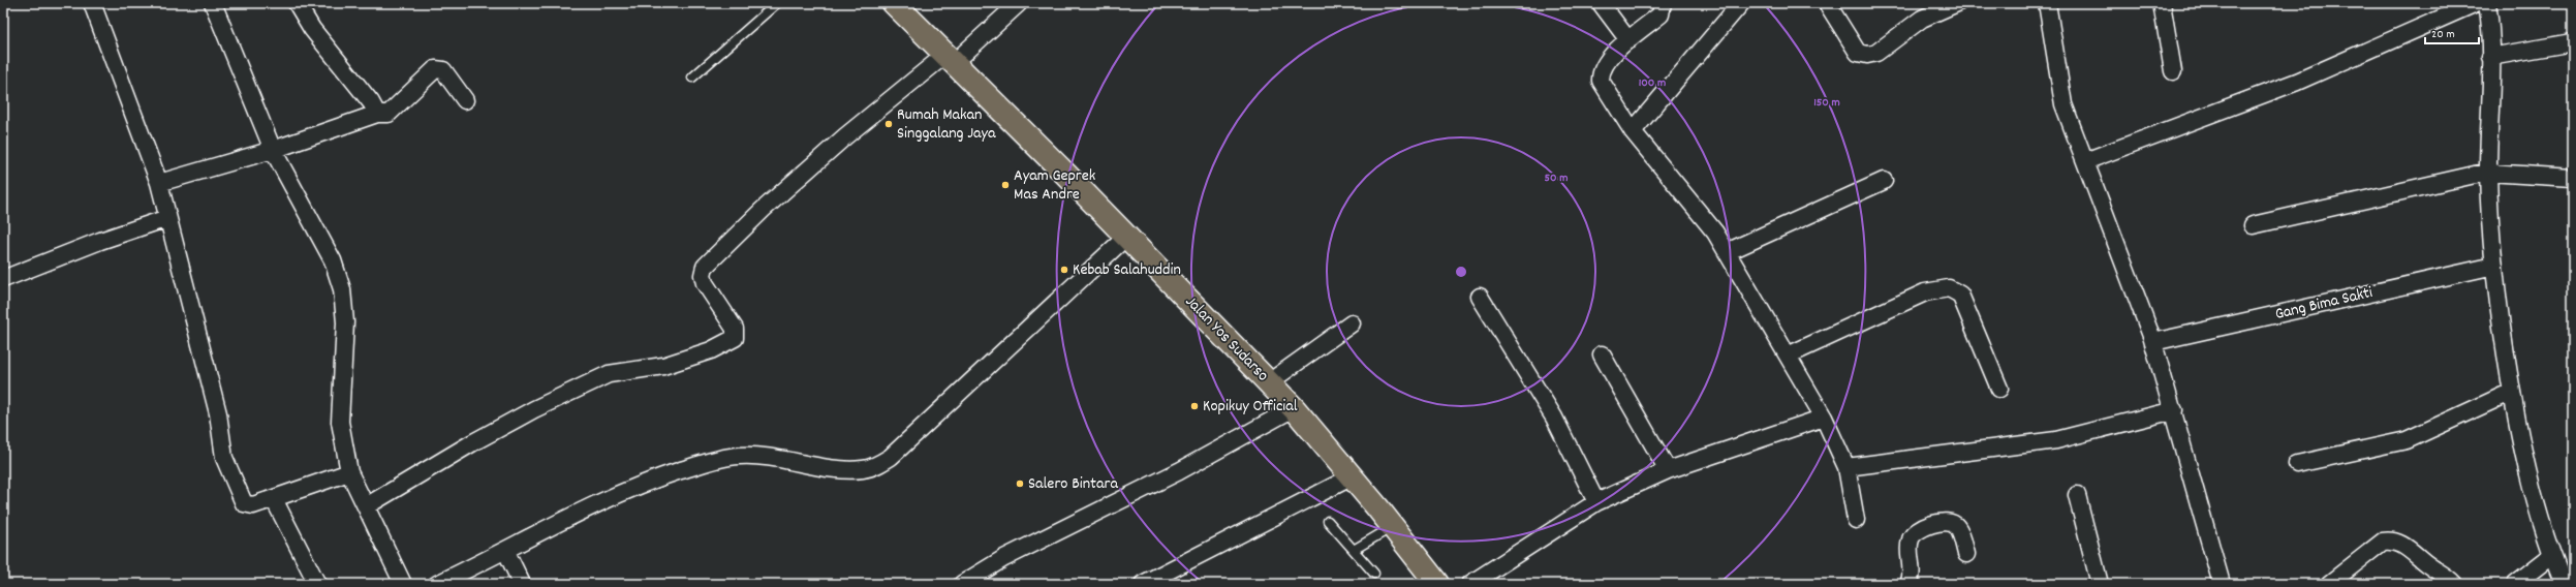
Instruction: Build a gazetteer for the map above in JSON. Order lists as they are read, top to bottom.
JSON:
{
  "streets": {
    "highway": ["Jalan Yos Sudarso"],
    "street": ["Gang Bima Sakti"]
  },
  "places": [
    "Rumah Makan Singgalang Jaya",
    "Ayam Geprek Mas Andre",
    "Kebab Salahuddin",
    "Kopikuy Official",
    "Salero Bintara"
  ],
  "scale_bar": "20 m",
  "rings": ["100 m", "150 m", "50 m"]
}
